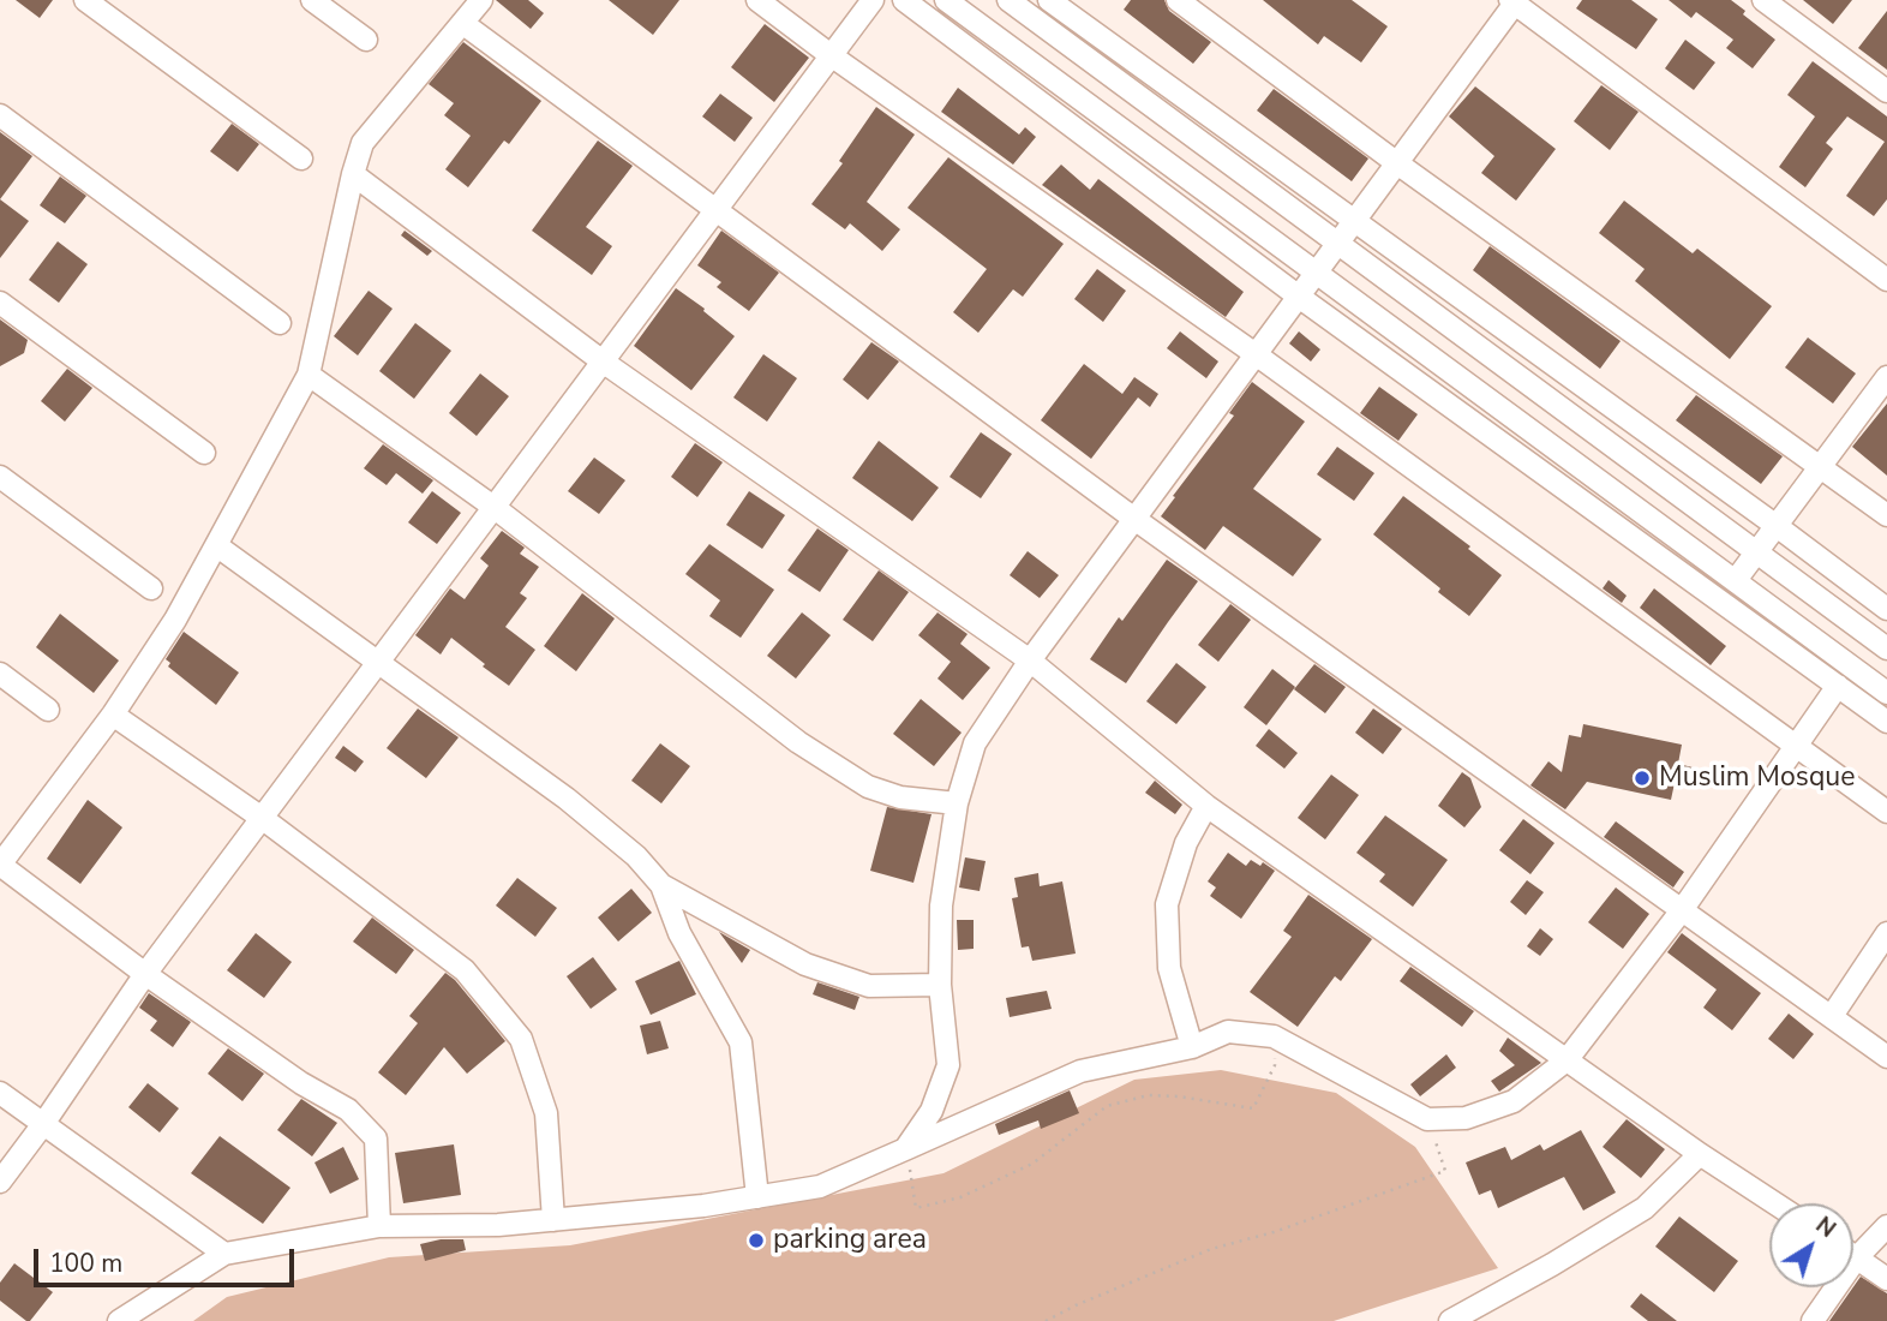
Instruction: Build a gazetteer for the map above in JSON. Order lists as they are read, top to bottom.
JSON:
{
  "places": ["Muslim Mosque", "parking area"],
  "scale_bar": "100 m",
  "north": "top right"
}
